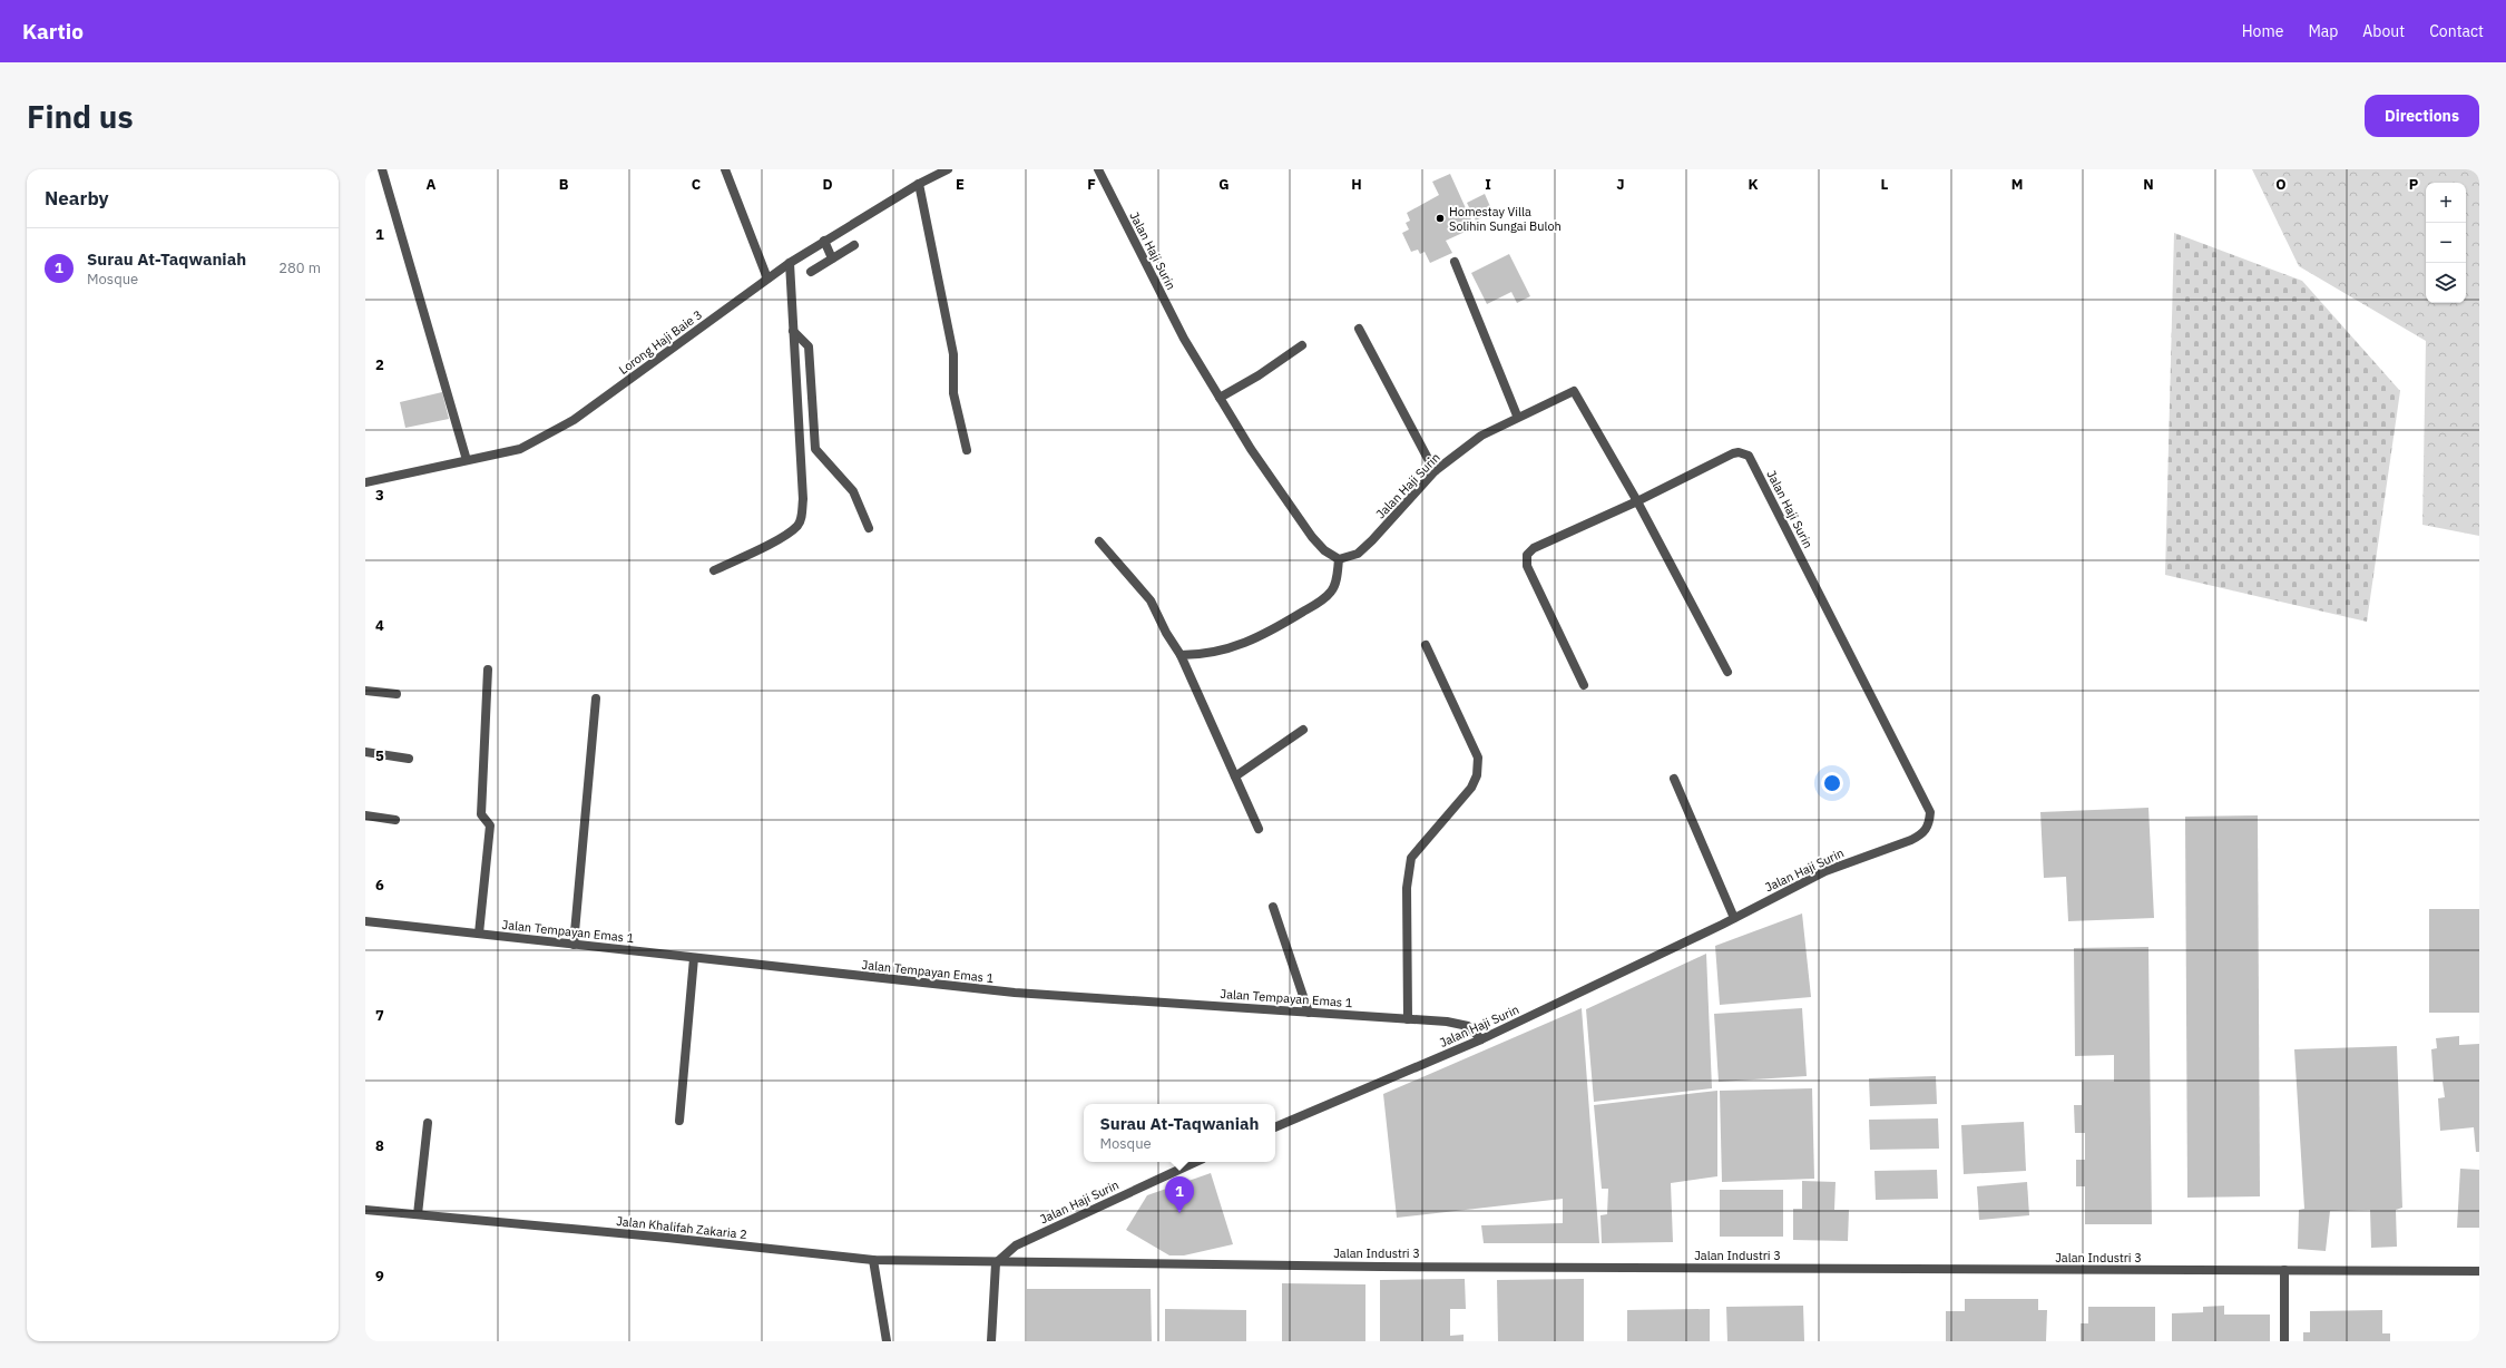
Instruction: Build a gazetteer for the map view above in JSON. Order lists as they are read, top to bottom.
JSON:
{
  "streets": {
    "street": [
      "Jalan Haji Surin",
      "Lorong Haji Baie 3",
      "Jalan Tempayan Emas 1",
      "Jalan Khalifah Zakaria 2",
      "Jalan Industri 3"
    ]
  },
  "crossings": [
    ["Jalan Haji Surin", "Jalan Tempayan Emas 1"],
    ["Jalan Haji Surin", "Jalan Khalifah Zakaria 2"],
    ["Jalan Haji Surin", "Jalan Industri 3"],
    ["Jalan Khalifah Zakaria 2", "Jalan Industri 3"]
  ],
  "places": ["Homestay Villa Solihin Sungai Buloh"],
  "page": {
    "header": "Kartio",
    "nav": [
      "Home",
      "Map",
      "About",
      "Contact"
    ],
    "buttons": "Directions",
    "title": "Find us",
    "heading": "Nearby",
    "map_buttons": ["+", "−"],
    "list": [
      {
        "mark": "1",
        "name": "Surau At-Taqwaniah",
        "note": "Mosque",
        "value": "280 m"
      }
    ],
    "popup": ["Surau At-Taqwaniah", "Mosque"],
    "pins": "1"
  },
  "grid": {
    "columns": [
      "A",
      "B",
      "C",
      "D",
      "E",
      "F",
      "G",
      "H",
      "I",
      "J",
      "K",
      "L",
      "M",
      "N",
      "O",
      "P"
    ],
    "rows": [
      "1",
      "2",
      "3",
      "4",
      "5",
      "6",
      "7",
      "8",
      "9"
    ]
  }
}
